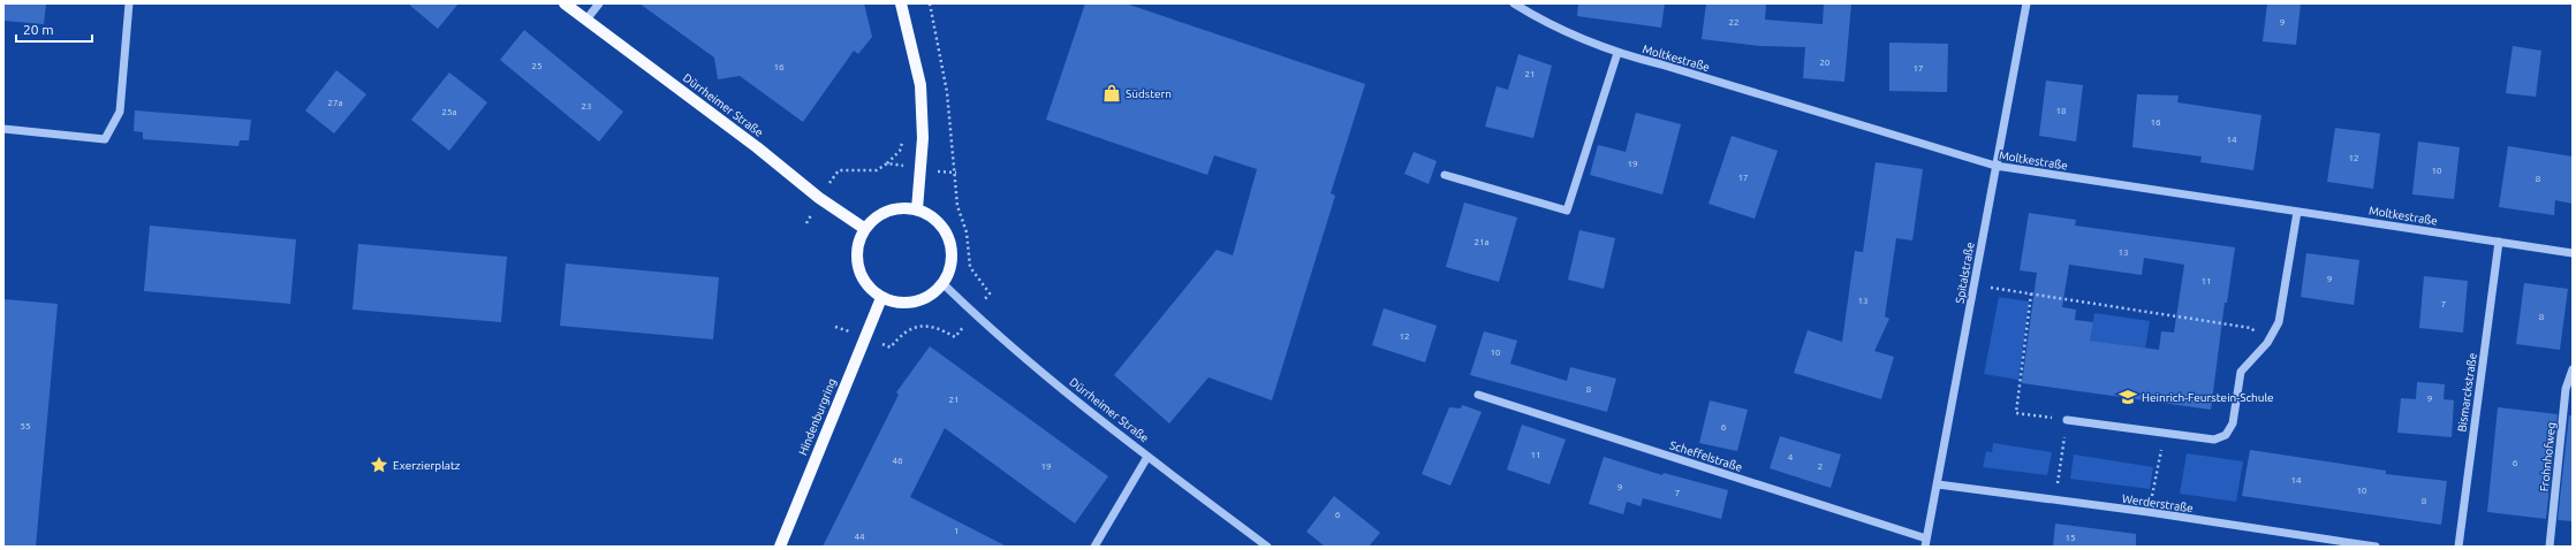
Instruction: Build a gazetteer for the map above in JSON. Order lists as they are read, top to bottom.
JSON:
{
  "streets": {
    "main road": ["Dürrheimer Straße", "Hindenburgring"],
    "street": [
      "Moltkestraße",
      "Spitalstraße",
      "Bismarckstraße",
      "Scheffelstraße",
      "Frohnhofweg",
      "Werderstraße"
    ]
  },
  "crossings": [
    ["Moltkestraße", "Spitalstraße"],
    ["Moltkestraße", "Bismarckstraße"],
    ["Dürrheimer Straße", "Hindenburgring"],
    ["Spitalstraße", "Scheffelstraße"],
    ["Spitalstraße", "Werderstraße"]
  ],
  "places": {
    "shop": ["Südstern"],
    "school or university": ["Heinrich-Feurstein-Schule"],
    "place": ["Exerzierplatz"]
  },
  "house_numbers": [
    "22",
    "9",
    "20",
    "25",
    "16",
    "17",
    "21",
    "27a",
    "23",
    "18",
    "25a",
    "16",
    "14",
    "12",
    "19",
    "10",
    "17",
    "8",
    "21a",
    "13",
    "9",
    "11",
    "13",
    "7",
    "8",
    "12",
    "10",
    "8",
    "9",
    "21",
    "55",
    "6",
    "11",
    "4",
    "46",
    "6",
    "19",
    "2",
    "14",
    "9",
    "10",
    "7",
    "8",
    "6",
    "1",
    "44",
    "15"
  ],
  "scale_bar": "20 m"
}
